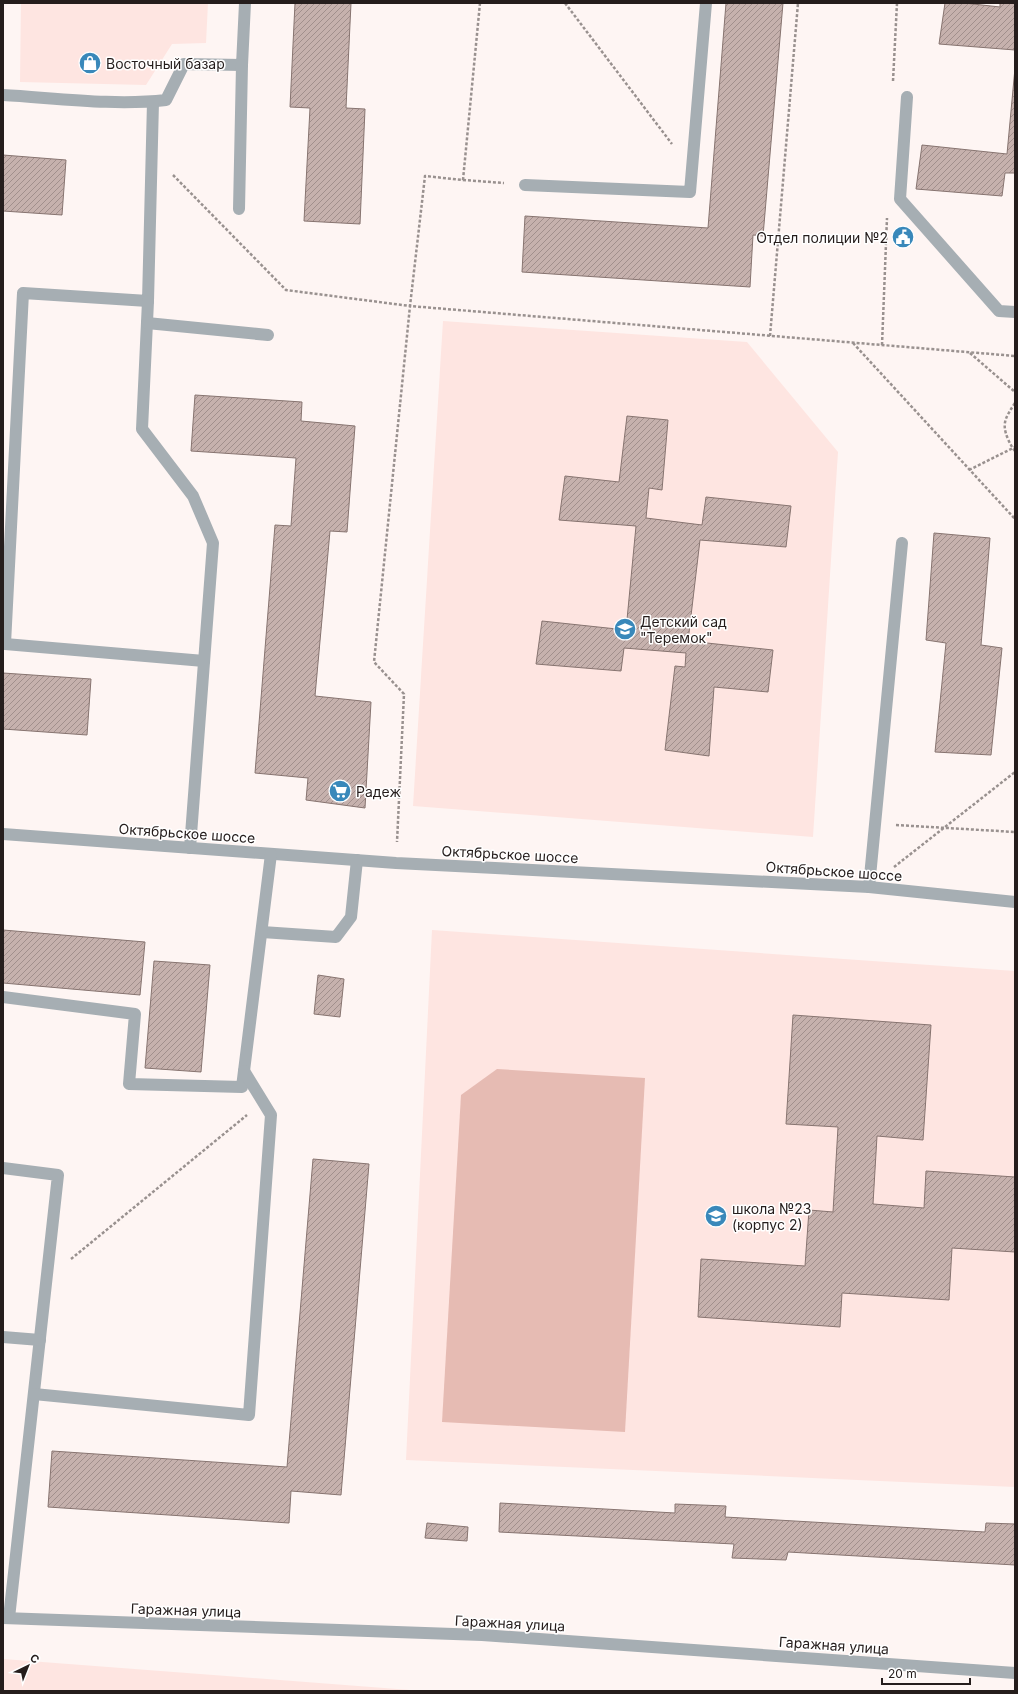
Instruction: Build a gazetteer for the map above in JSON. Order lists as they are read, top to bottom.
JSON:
{
  "streets": {
    "street": ["Октябрьское шоссе", "Гаражная улица"]
  },
  "places": {
    "shop": ["Восточный базар"],
    "public building": ["Отдел полиции №2"],
    "school or university": ["Детский сад \"Теремок\"", "школа №23 (корпус 2)"],
    "supermarket": ["Радеж"]
  },
  "scale_bar": "20 m",
  "north": "top right"
}
